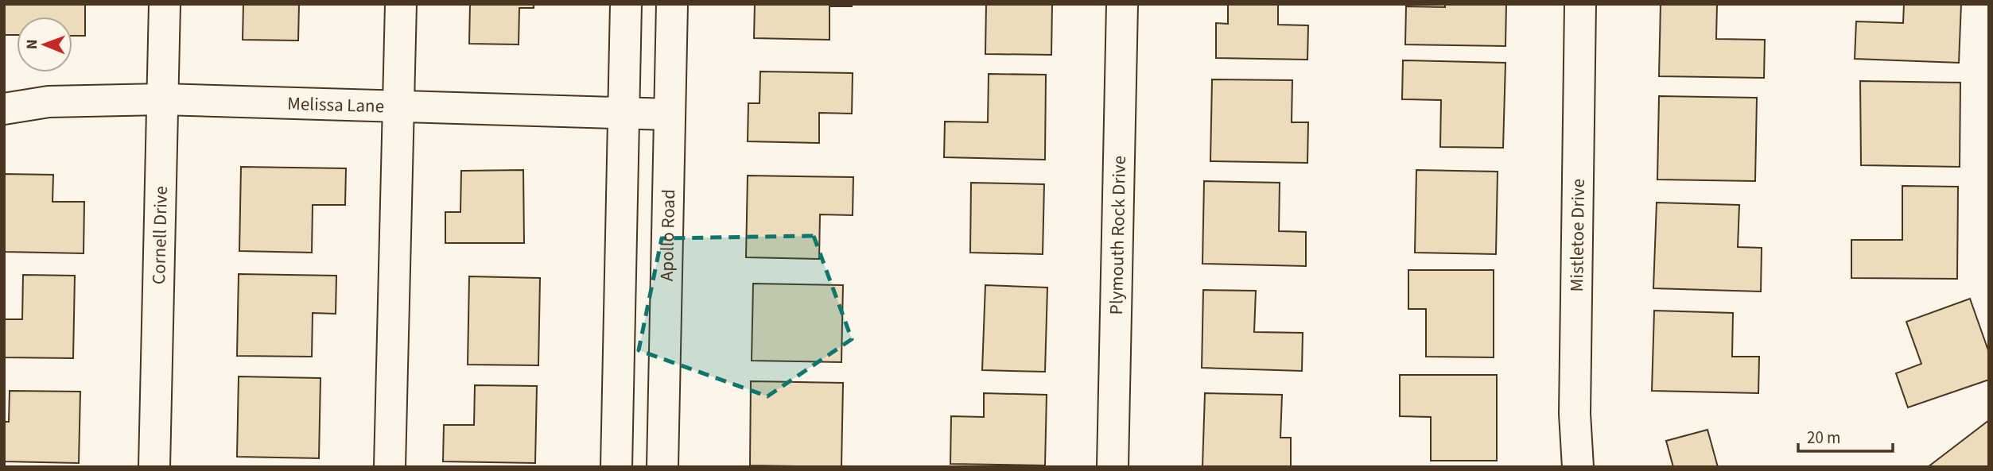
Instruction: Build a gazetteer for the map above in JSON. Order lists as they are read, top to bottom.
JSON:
{
  "streets": {
    "street": [
      "Melissa Lane",
      "Cornell Drive",
      "Plymouth Rock Drive",
      "Apollo Road",
      "Mistletoe Drive"
    ]
  },
  "crossings": [
    ["Melissa Lane", "Cornell Drive"],
    ["Melissa Lane", "Apollo Road"]
  ],
  "scale_bar": "20 m",
  "north": "left"
}
